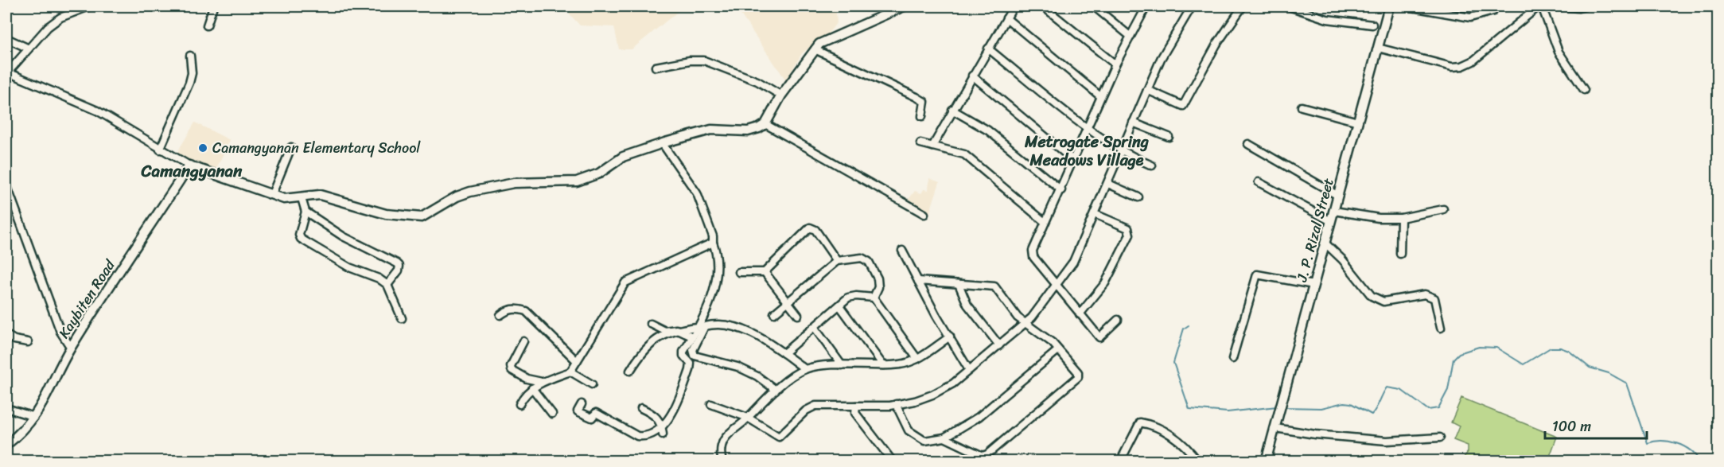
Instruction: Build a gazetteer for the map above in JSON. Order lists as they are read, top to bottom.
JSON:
{
  "streets": {
    "street": ["J. P. Rizal Street", "Kaybiten Road"]
  },
  "districts": ["Metrogate Spring Meadows Village", "Camangyanan"],
  "places": ["Camangyanan Elementary School"],
  "scale_bar": "100 m"
}
